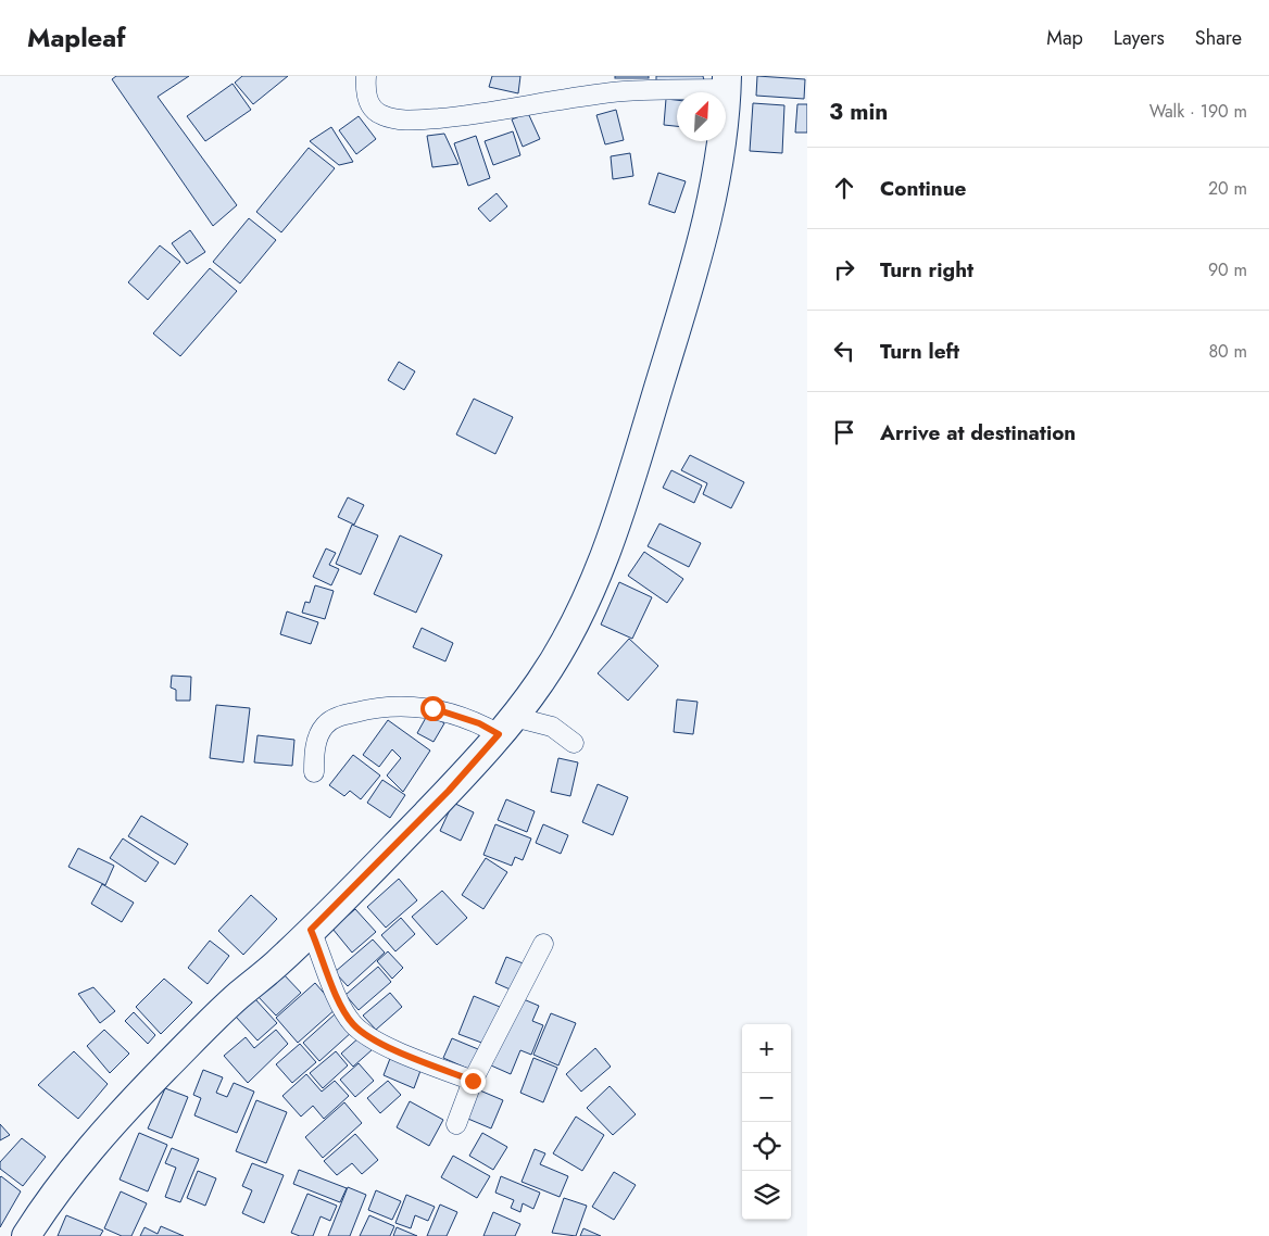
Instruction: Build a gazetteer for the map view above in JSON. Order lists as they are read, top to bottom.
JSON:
{
  "north": "top right",
  "page": {
    "header": "Mapleaf",
    "nav": ["Map", "Layers", "Share"],
    "heading": ["3 min", "Walk · 190 m"],
    "list": [
      ["Continue", "20 m"],
      ["Turn right", "90 m"],
      ["Turn left", "80 m"],
      "Arrive at destination"
    ],
    "map_buttons": ["+", "−"]
  }
}
